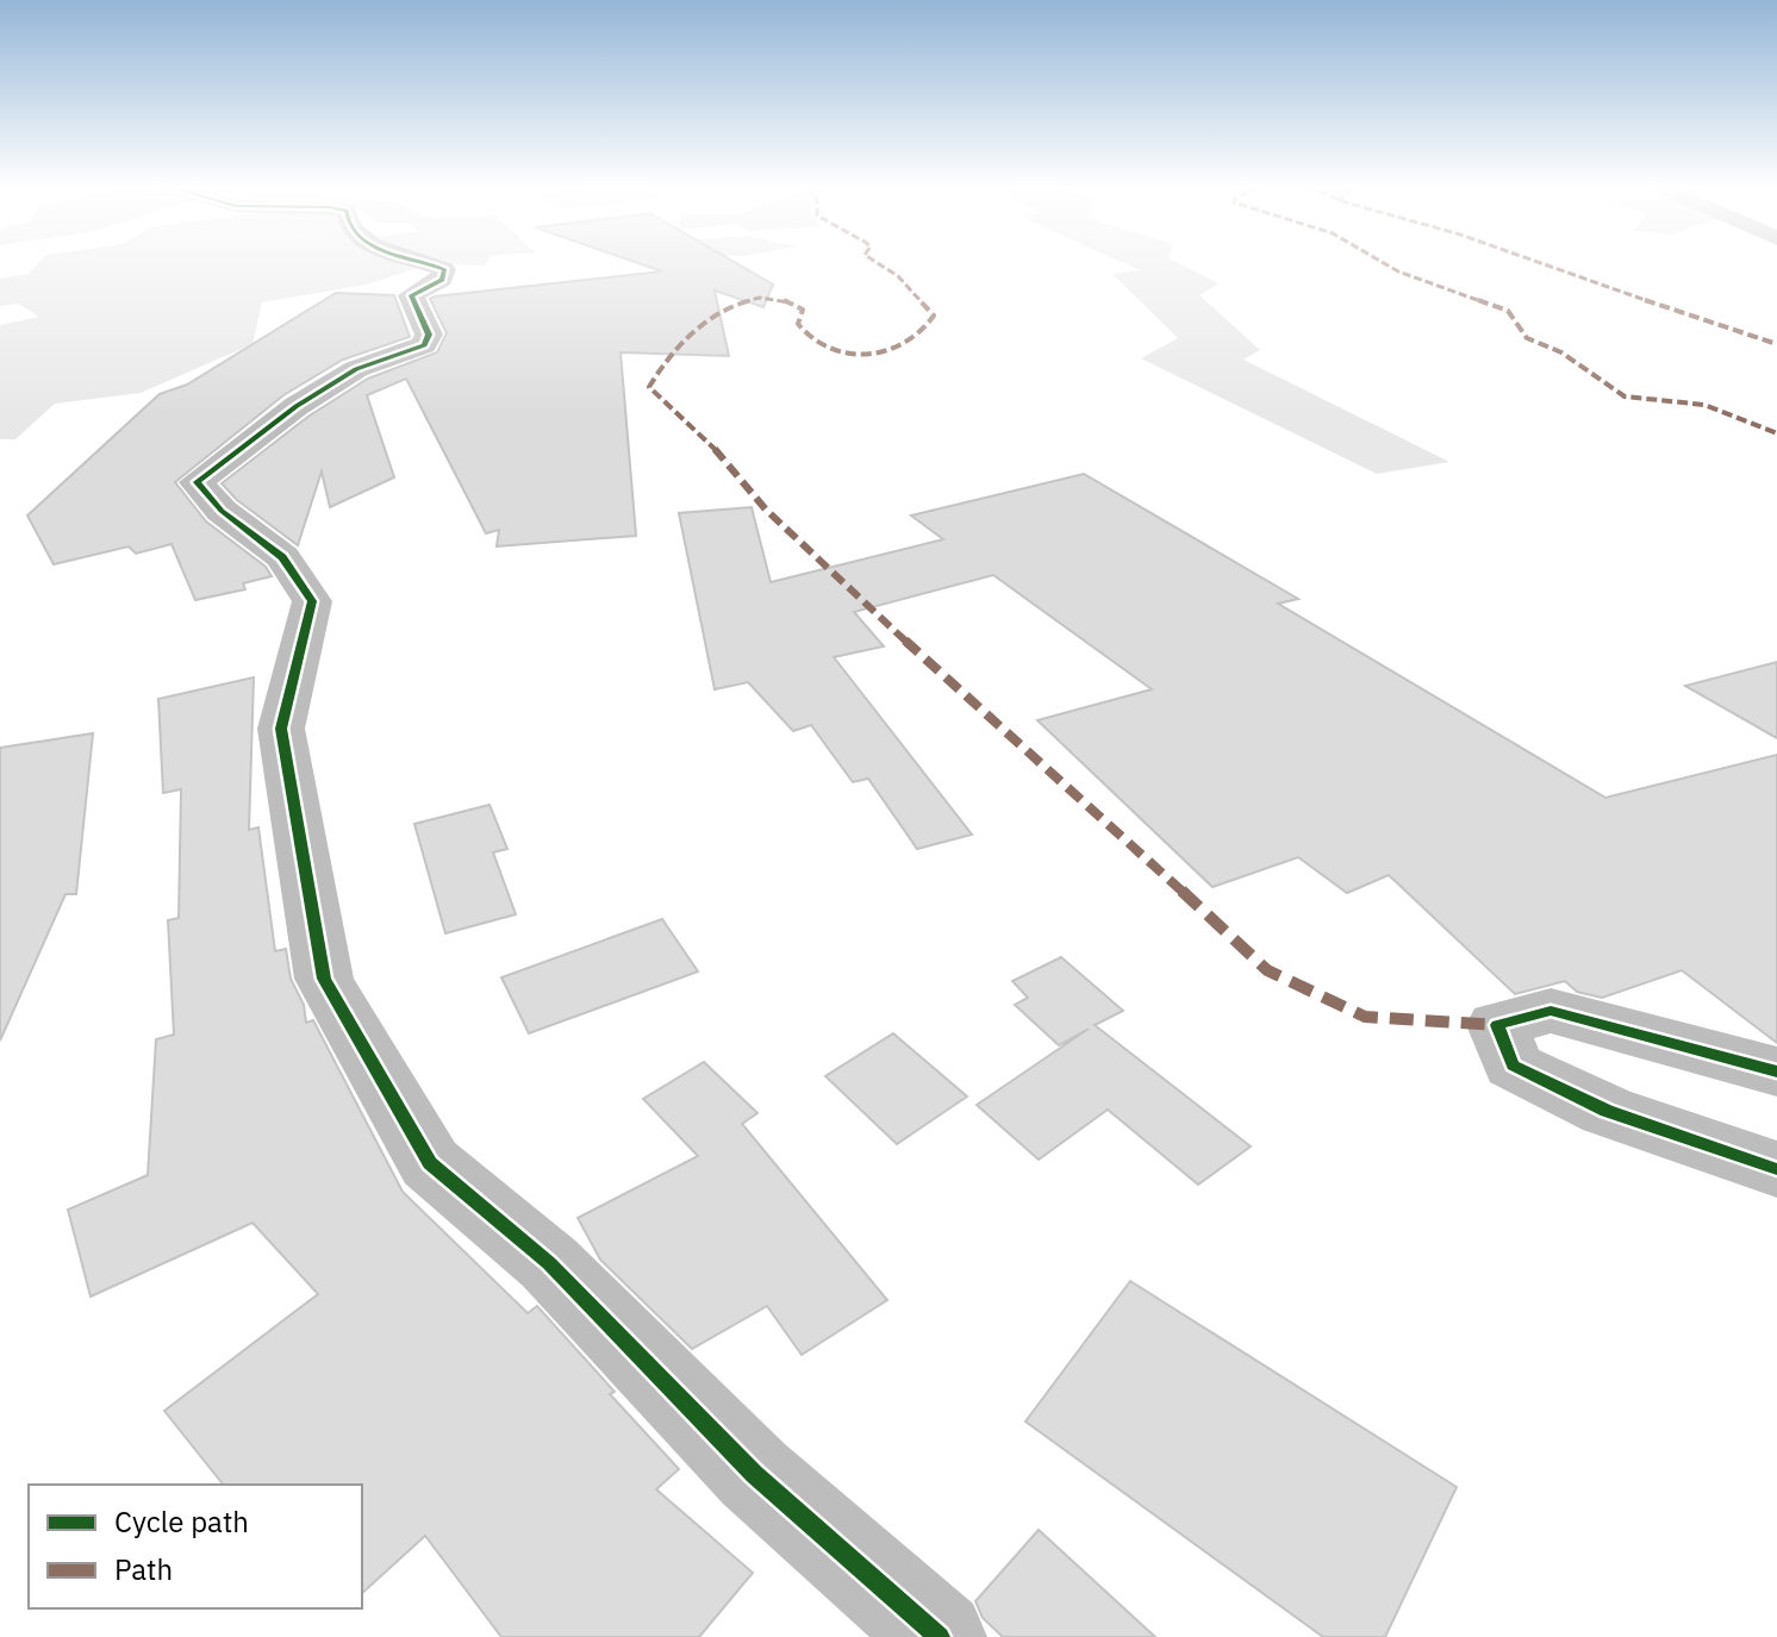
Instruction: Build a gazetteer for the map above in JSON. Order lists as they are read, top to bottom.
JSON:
{
  "legend": ["Cycle path", "Path"]
}
